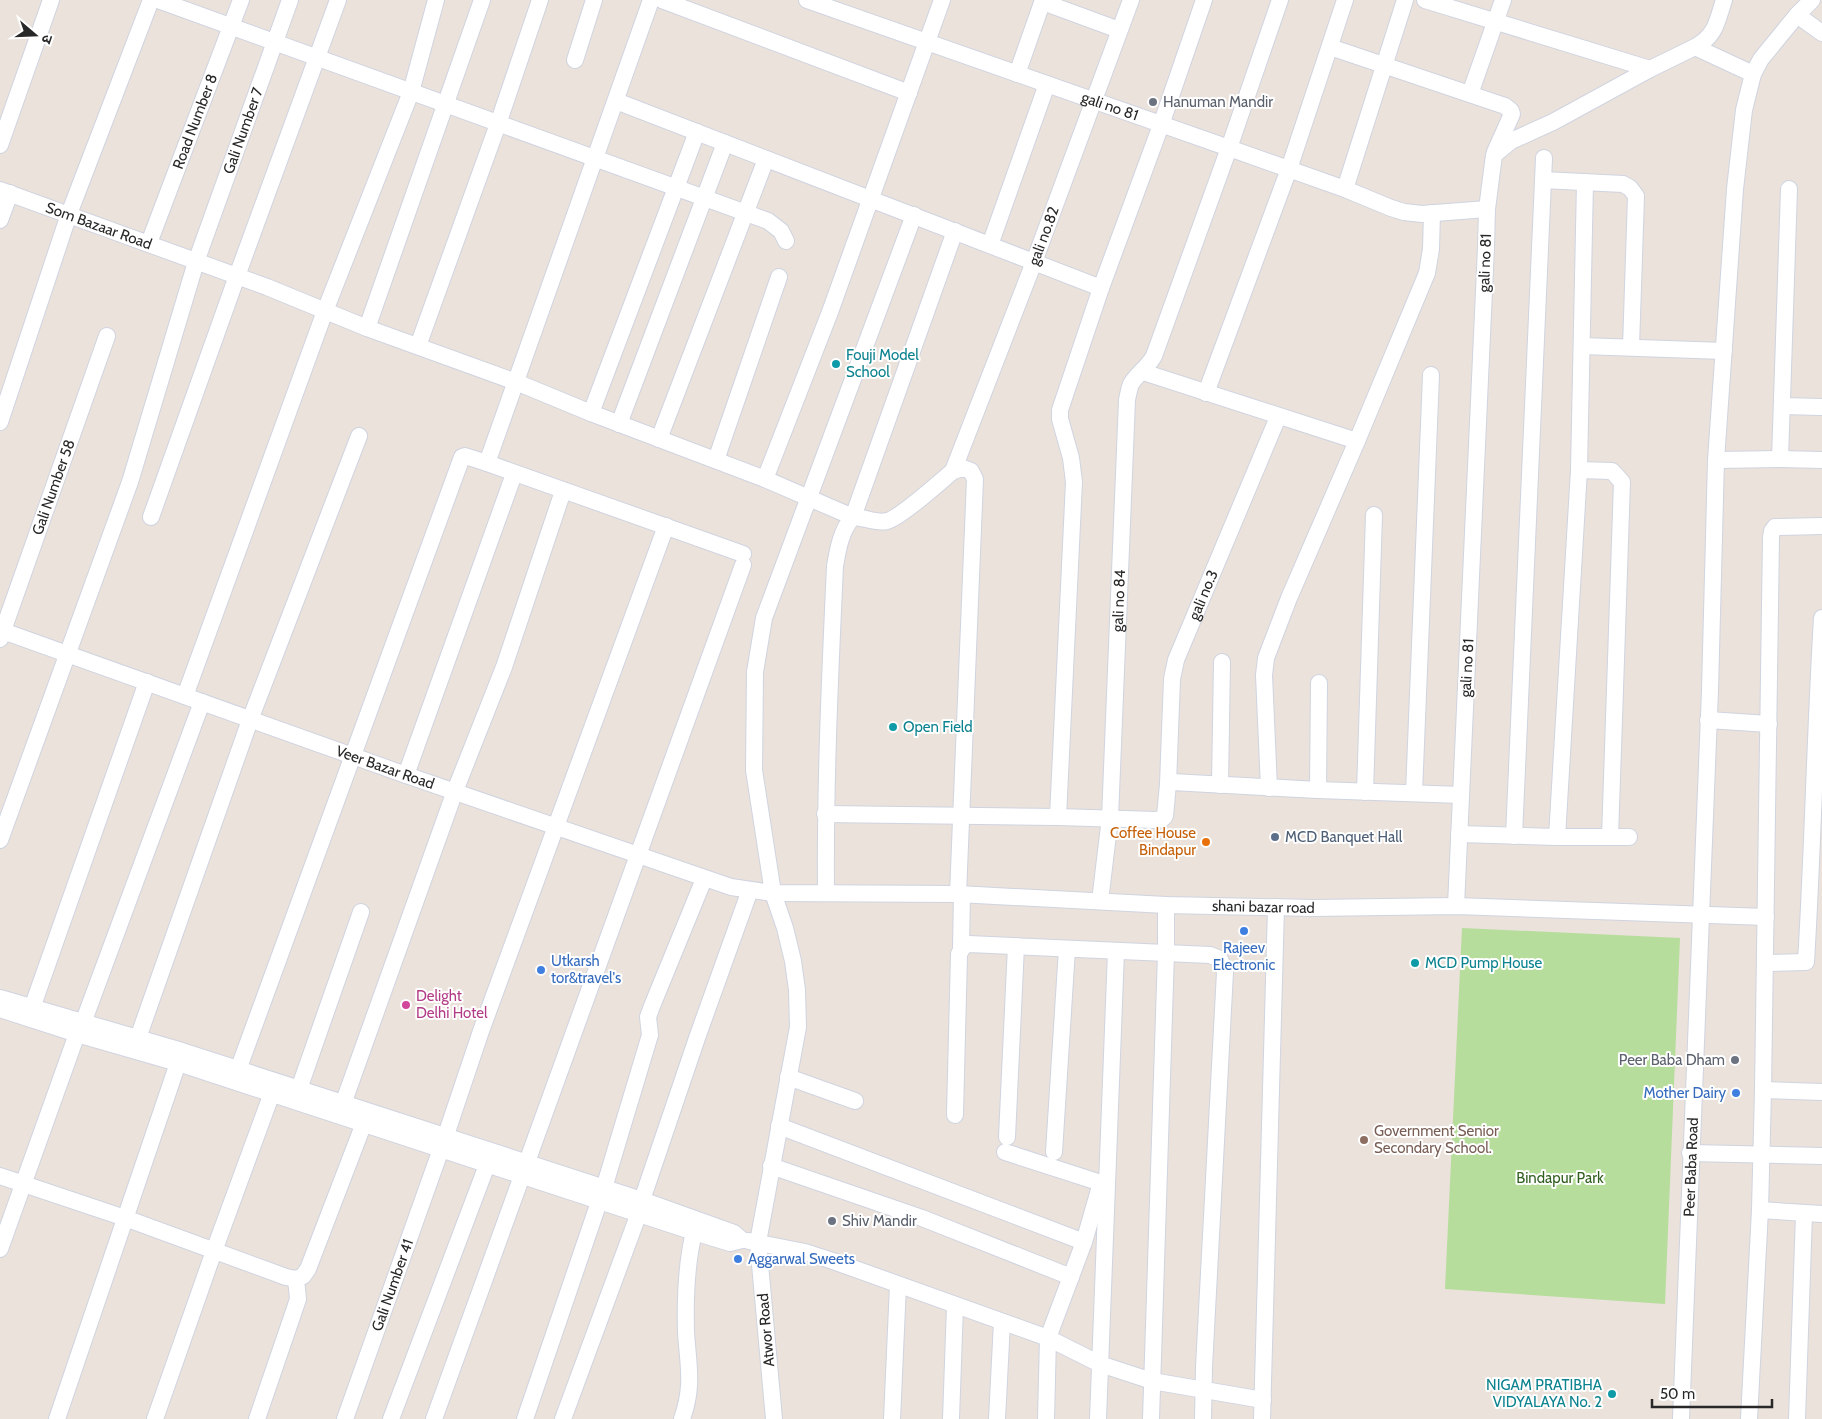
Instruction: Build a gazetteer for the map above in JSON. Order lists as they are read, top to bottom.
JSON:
{
  "streets": {
    "street": [
      "gali no 81",
      "Road Number 8",
      "Gali Number 7",
      "Som Bazaar Road",
      "gali no.82",
      "Gali Number 58",
      "gali no.3",
      "gali no 84",
      "Veer Bazar Road",
      "shani bazar road",
      "Peer Baba Road",
      "Gali Number 41",
      "Atwor Road"
    ]
  },
  "crossings": [
    ["gali no 81", "gali no.82"],
    ["gali no 81", "gali no 84"],
    ["gali no 81", "shani bazar road"],
    ["Road Number 8", "Som Bazaar Road"],
    ["Gali Number 7", "Som Bazaar Road"],
    ["Gali Number 7", "Veer Bazar Road"],
    ["Som Bazaar Road", "gali no.82"],
    ["Som Bazaar Road", "Atwor Road"],
    ["Gali Number 58", "Veer Bazar Road"],
    ["gali no.3", "gali no 84"],
    ["gali no 84", "shani bazar road"],
    ["Veer Bazar Road", "shani bazar road"],
    ["Veer Bazar Road", "Gali Number 41"],
    ["Veer Bazar Road", "Atwor Road"],
    ["shani bazar road", "Peer Baba Road"]
  ],
  "parks": ["Bindapur Park"],
  "places": [
    "Hanuman Mandir",
    "Fouji Model School",
    "Open Field",
    "MCD Banquet Hall",
    "Coffee House Bindapur",
    "Rajeev Electronic",
    "MCD Pump House",
    "Utkarsh tor&travel's",
    "Delight Delhi Hotel",
    "Peer Baba Dham",
    "Mother Dairy",
    "Government Senior Secondary School.",
    "Shiv Mandir",
    "Aggarwal Sweets",
    "NIGAM PRATIBHA VIDYALAYA No. 2"
  ],
  "scale_bar": "50 m",
  "north": "right"
}
